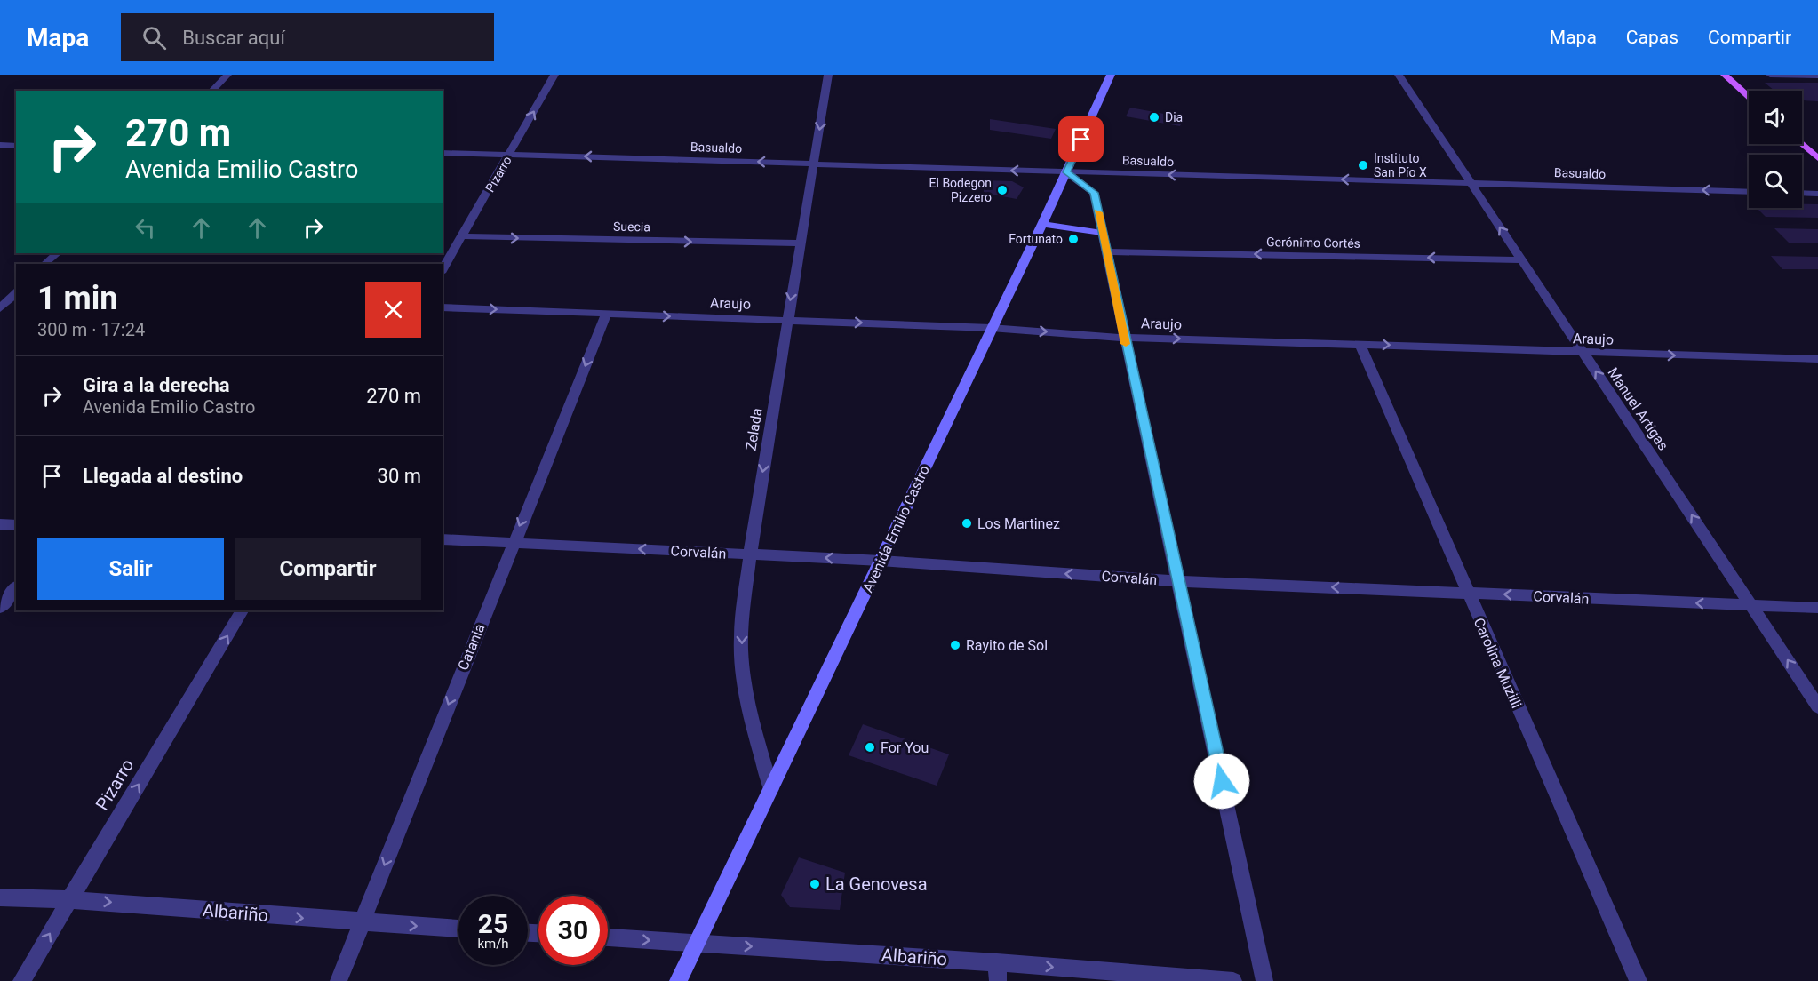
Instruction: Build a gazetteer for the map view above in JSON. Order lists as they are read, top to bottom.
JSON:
{
  "streets": {
    "main road": ["Avenida Emilio Castro"],
    "street": [
      "Basualdo",
      "Pizarro",
      "Suecia",
      "Gerónimo Cortés",
      "Araujo",
      "Manuel Artigas",
      "Zelada",
      "Corvalán",
      "Catania",
      "Carolina Muzilli",
      "Albariño"
    ]
  },
  "crossings": [
    ["Basualdo", "Pizarro"],
    ["Basualdo", "Manuel Artigas"],
    ["Basualdo", "Zelada"],
    ["Basualdo", "Avenida Emilio Castro"],
    ["Pizarro", "Suecia"],
    ["Pizarro", "Albariño"],
    ["Suecia", "Zelada"],
    ["Gerónimo Cortés", "Manuel Artigas"],
    ["Araujo", "Manuel Artigas"],
    ["Araujo", "Zelada"],
    ["Araujo", "Avenida Emilio Castro"],
    ["Araujo", "Catania"],
    ["Araujo", "Carolina Muzilli"],
    ["Manuel Artigas", "Corvalán"],
    ["Zelada", "Avenida Emilio Castro"],
    ["Zelada", "Corvalán"],
    ["Avenida Emilio Castro", "Corvalán"],
    ["Avenida Emilio Castro", "Albariño"],
    ["Corvalán", "Catania"],
    ["Corvalán", "Carolina Muzilli"],
    ["Catania", "Albariño"]
  ],
  "one_way": [
    "Basualdo",
    "Pizarro",
    "Suecia",
    "Gerónimo Cortés",
    "Araujo",
    "Manuel Artigas",
    "Zelada",
    "Corvalán",
    "Catania",
    "Albariño"
  ],
  "places": [
    "Dia",
    "Instituto San Pío X",
    "El Bodegon Pizzero",
    "Fortunato",
    "Los Martinez",
    "Rayito de Sol",
    "For You",
    "La Genovesa"
  ],
  "page": {
    "header": "Mapa",
    "search": "Buscar aquí",
    "nav": ["Mapa", "Capas", "Compartir"],
    "turn": ["270 m", "Avenida Emilio Castro"],
    "heading": ["1 min", "300 m · 17:24"],
    "list": [
      {
        "name": "Gira a la derecha",
        "note": "Avenida Emilio Castro",
        "value": "270 m"
      },
      {
        "name": "Llegada al destino",
        "value": "30 m"
      }
    ],
    "buttons": ["Salir", "Compartir"],
    "speed": "25 km/h",
    "limit": "30"
  }
}
